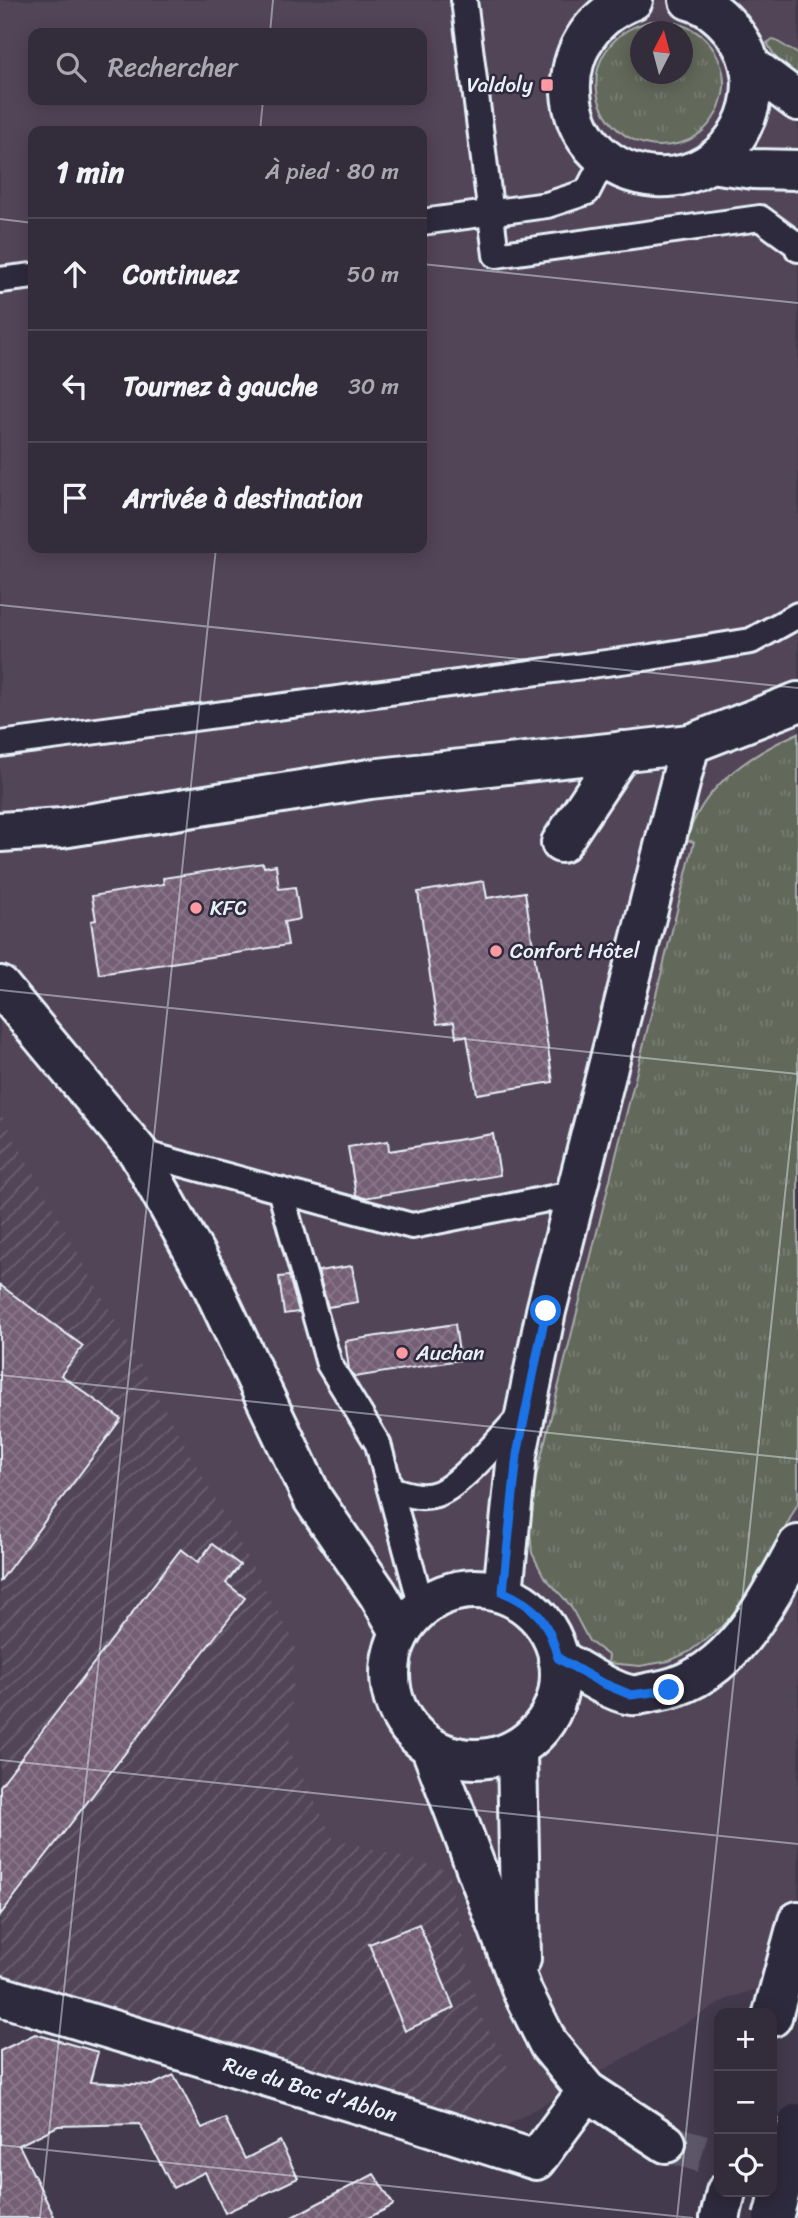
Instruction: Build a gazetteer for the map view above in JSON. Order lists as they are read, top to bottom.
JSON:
{
  "streets": {
    "street": ["Rue du Bac d'Ablon"]
  },
  "places": {
    "transit": ["Valdoly"],
    "other": ["KFC", "Confort Hôtel", "Auchan"]
  },
  "north": "top",
  "page": {
    "search": "Rechercher",
    "heading": ["1 min", "À pied · 80 m"],
    "list": [
      ["Continuez", "50 m"],
      ["Tournez à gauche", "30 m"],
      "Arrivée à destination"
    ],
    "map_buttons": ["+", "−"]
  }
}
